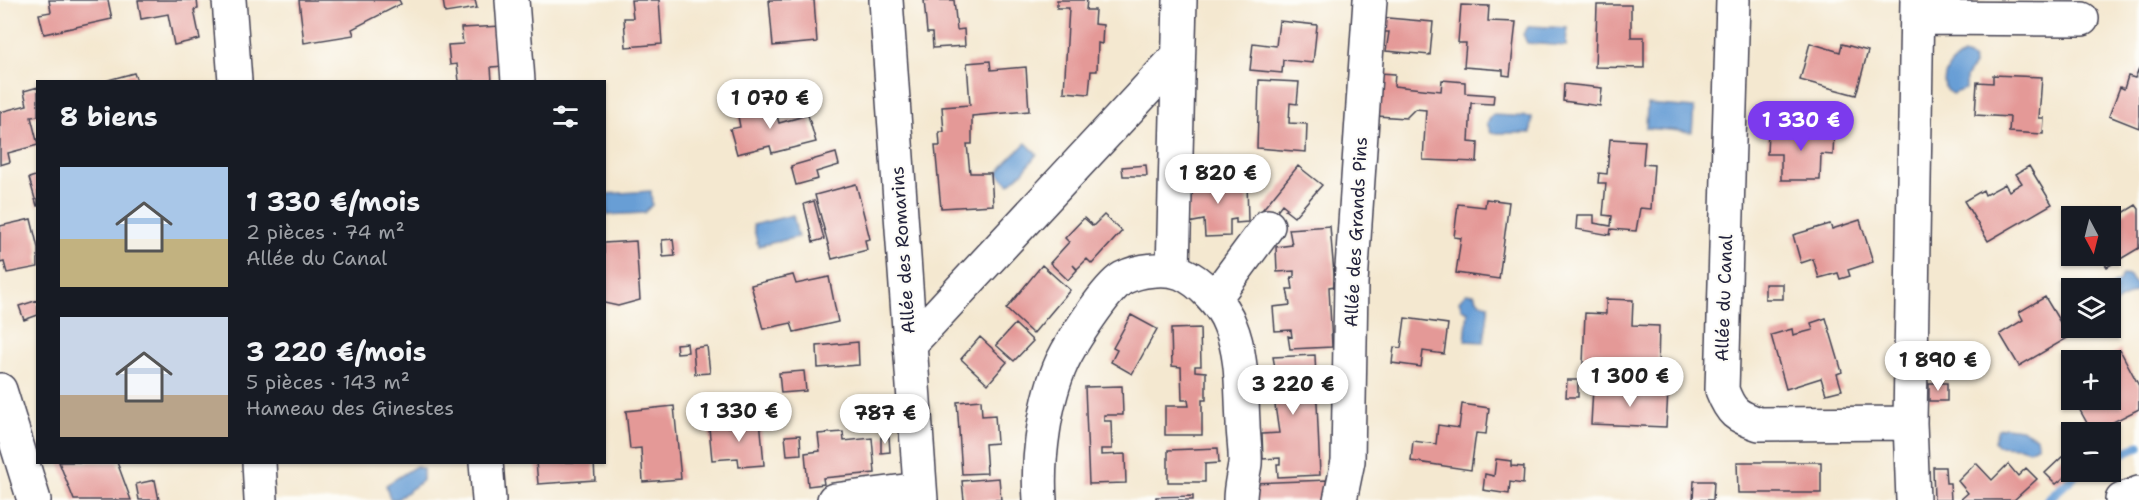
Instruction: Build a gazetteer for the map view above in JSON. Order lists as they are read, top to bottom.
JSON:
{
  "streets": {
    "street": ["Allée des Grands Pins", "Allée des Romarins", "Allée du Canal"]
  },
  "north": "bottom",
  "page": {
    "price": [
      "1 070 €",
      "1 330 €",
      "1 820 €",
      "1 890 €",
      "1 300 €",
      "3 220 €",
      "1 330 €",
      "787 €"
    ],
    "heading": "8 biens",
    "list": [
      {
        "name": "1 330 €/mois",
        "note": "2 pièces · 74 m² · Allée du Canal"
      },
      {
        "name": "3 220 €/mois",
        "note": "5 pièces · 143 m² · Hameau des Ginestes"
      }
    ],
    "map_buttons": ["+", "−"]
  }
}
